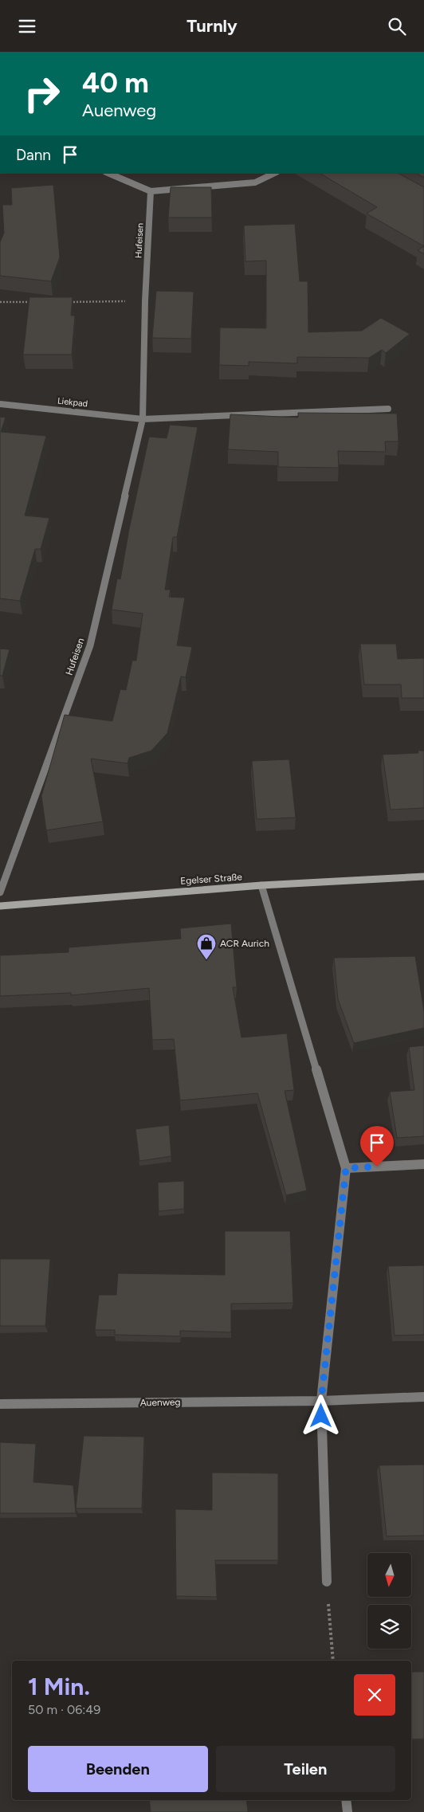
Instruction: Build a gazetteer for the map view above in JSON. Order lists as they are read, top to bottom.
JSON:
{
  "streets": {
    "main road": ["Egelser Straße"],
    "street": ["Hufeisen", "Liekpad", "Auenweg"]
  },
  "crossings": [
    ["Hufeisen", "Liekpad"]
  ],
  "places": {
    "shop": ["ACR Aurich"]
  },
  "north": "bottom",
  "page": {
    "header": "Turnly",
    "turn": ["40 m", "Auenweg"],
    "then": "Dann",
    "heading": ["1 Min.", "50 m · 06:49"],
    "buttons": ["Beenden", "Teilen"]
  }
}
